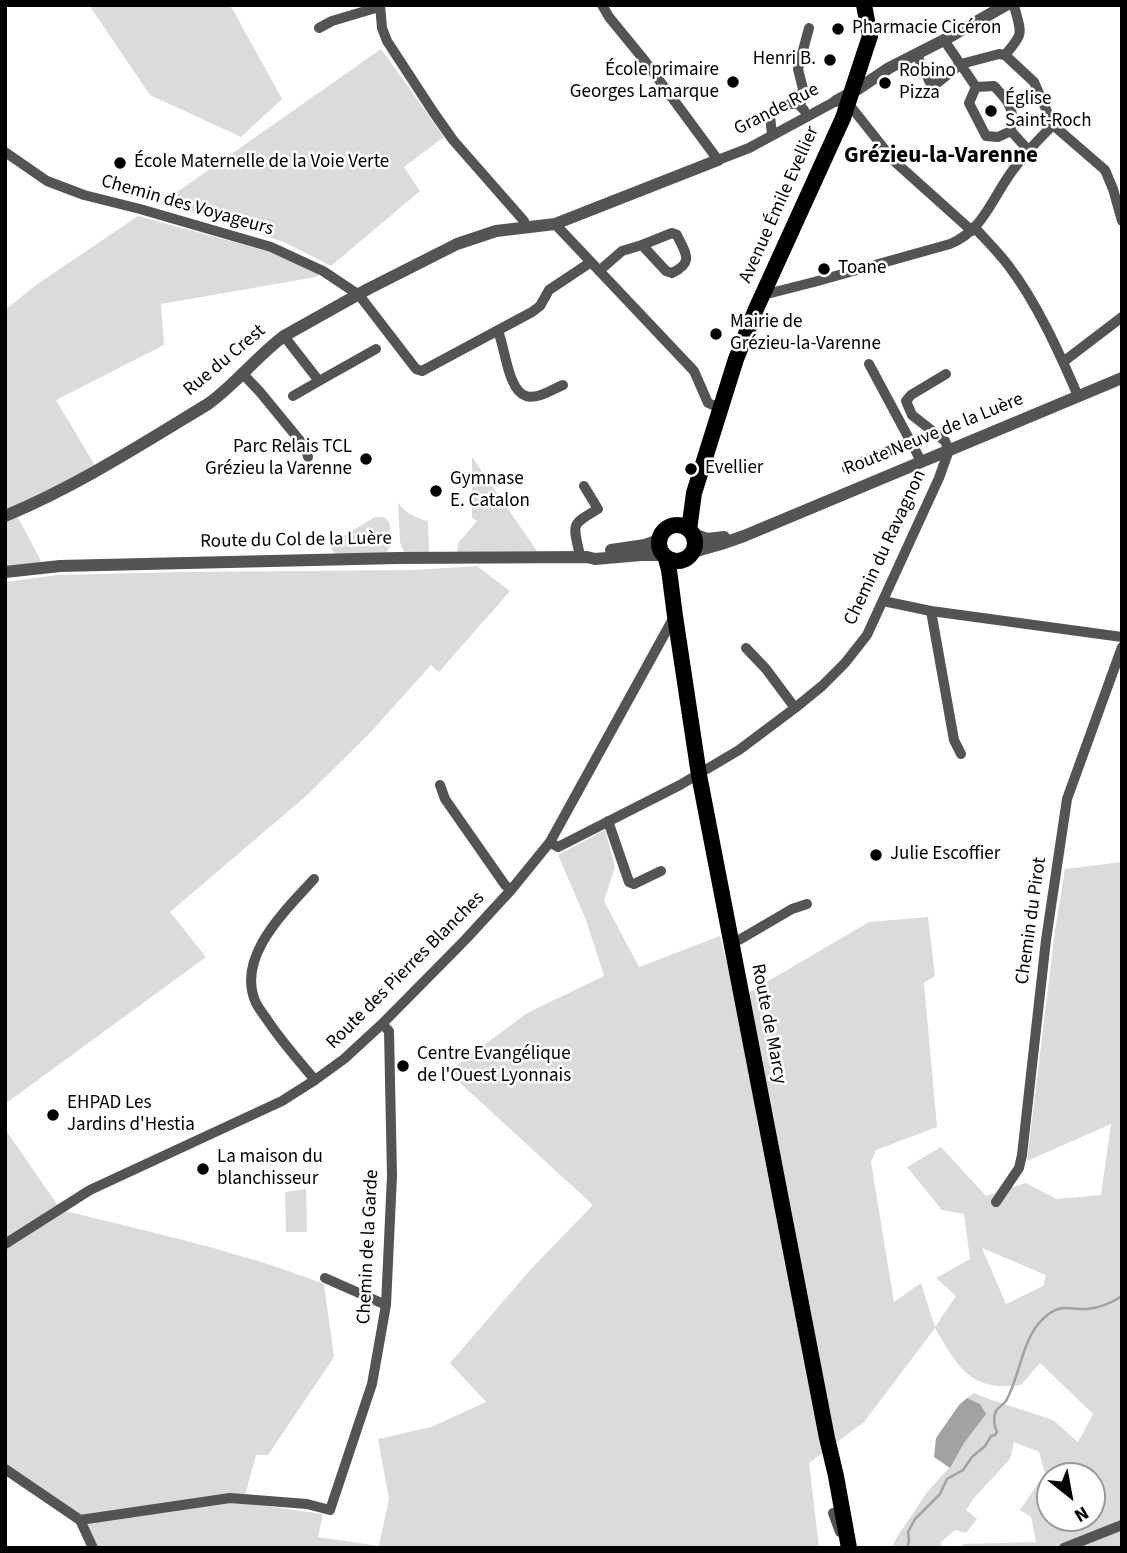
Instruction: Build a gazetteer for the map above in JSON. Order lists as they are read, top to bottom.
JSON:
{
  "streets": {
    "main road": ["Avenue Émile Evellier", "Route de Marcy"],
    "street": [
      "Grande Rue",
      "Chemin des Voyageurs",
      "Rue du Crest",
      "Route Neuve de la Luère",
      "Route du Col de la Luère",
      "Chemin du Ravagnon",
      "Chemin du Pirot",
      "Route des Pierres Blanches",
      "Chemin de la Garde"
    ]
  },
  "crossings": [
    ["Grande Rue", "Avenue Émile Evellier"],
    ["Grande Rue", "Rue du Crest"],
    ["Avenue Émile Evellier", "Route Neuve de la Luère"],
    ["Avenue Émile Evellier", "Route du Col de la Luère"],
    ["Avenue Émile Evellier", "Route de Marcy"],
    ["Chemin des Voyageurs", "Rue du Crest"],
    ["Route Neuve de la Luère", "Route du Col de la Luère"],
    ["Route Neuve de la Luère", "Chemin du Ravagnon"],
    ["Route Neuve de la Luère", "Route de Marcy"],
    ["Route du Col de la Luère", "Route de Marcy"],
    ["Chemin du Ravagnon", "Route des Pierres Blanches"],
    ["Chemin du Ravagnon", "Route de Marcy"],
    ["Route des Pierres Blanches", "Route de Marcy"],
    ["Route des Pierres Blanches", "Chemin de la Garde"]
  ],
  "districts": ["Grézieu-la-Varenne"],
  "places": [
    "Pharmacie Cicéron",
    "Henri B.",
    "École primaire Georges Lamarque",
    "Robino Pizza",
    "Église Saint-Roch",
    "École Maternelle de la Voie Verte",
    "Toane",
    "Mairie de Grézieu-la-Varenne",
    "Parc Relais TCL Grézieu la Varenne",
    "Evellier",
    "Gymnase E. Catalon",
    "Julie Escoffier",
    "Centre Evangélique de l'Ouest Lyonnais",
    "EHPAD Les Jardins d'Hestia",
    "La maison du blanchisseur"
  ],
  "north": "bottom right"
}
